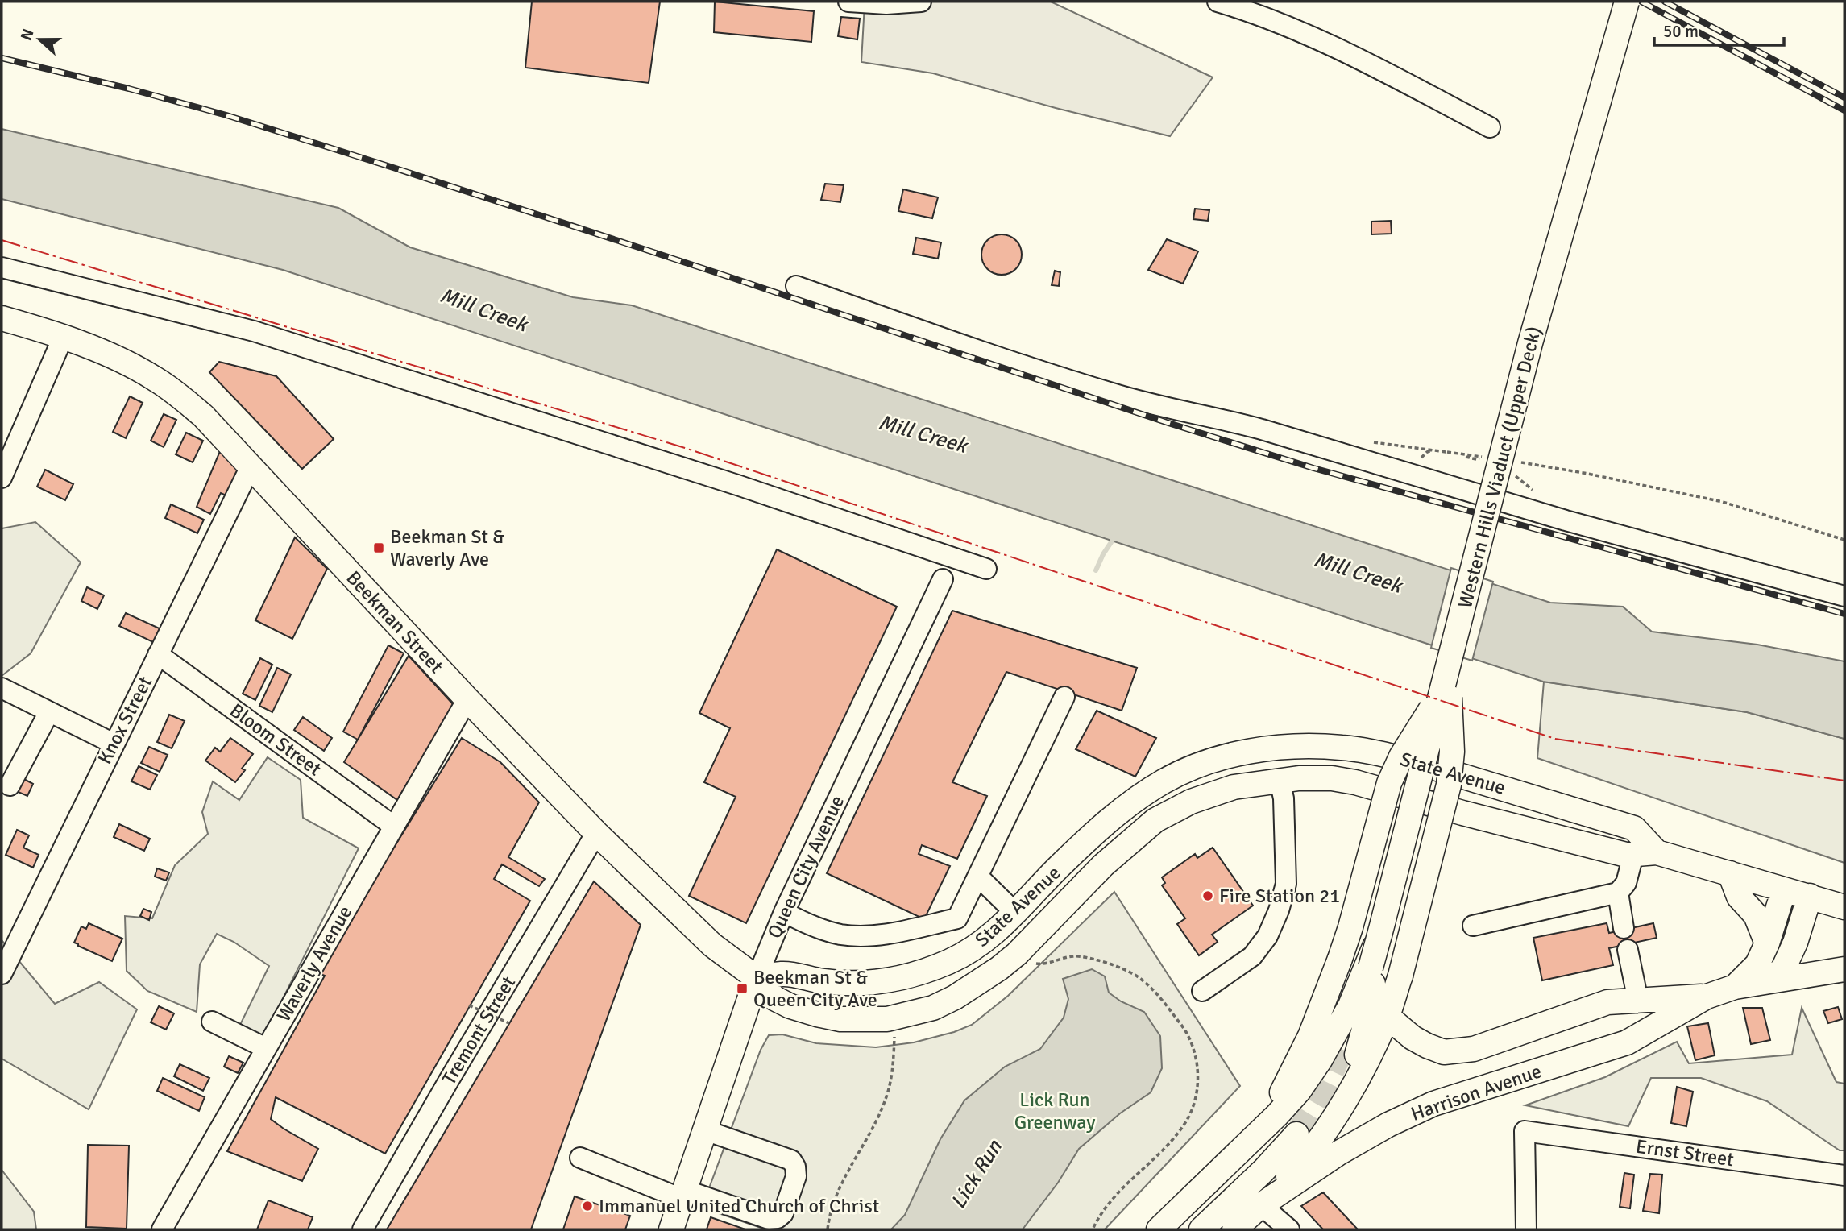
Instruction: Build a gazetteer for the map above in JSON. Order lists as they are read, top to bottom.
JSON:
{
  "streets": {
    "main road": [
      "Western Hills Viaduct (Upper Deck)",
      "Beekman Street",
      "State Avenue",
      "Queen City Avenue",
      "Harrison Avenue"
    ],
    "street": [
      "Knox Street",
      "Bloom Street",
      "Waverly Avenue",
      "Tremont Street",
      "Ernst Street"
    ]
  },
  "crossings": [
    ["Beekman Street", "Knox Street"],
    ["Beekman Street", "State Avenue"],
    ["Beekman Street", "Queen City Avenue"],
    ["Beekman Street", "Waverly Avenue"],
    ["Beekman Street", "Tremont Street"],
    ["Knox Street", "Bloom Street"],
    ["Bloom Street", "Waverly Avenue"],
    ["State Avenue", "Queen City Avenue"],
    ["State Avenue", "Harrison Avenue"]
  ],
  "water": ["Mill Creek", "Lick Run"],
  "parks": ["Lick Run Greenway"],
  "places": {
    "transit": ["Beekman St & Waverly Ave", "Beekman St & Queen City Ave"],
    "other": ["Fire Station 21", "Immanuel United Church of Christ"]
  },
  "scale_bar": "50 m",
  "north": "left"
}
